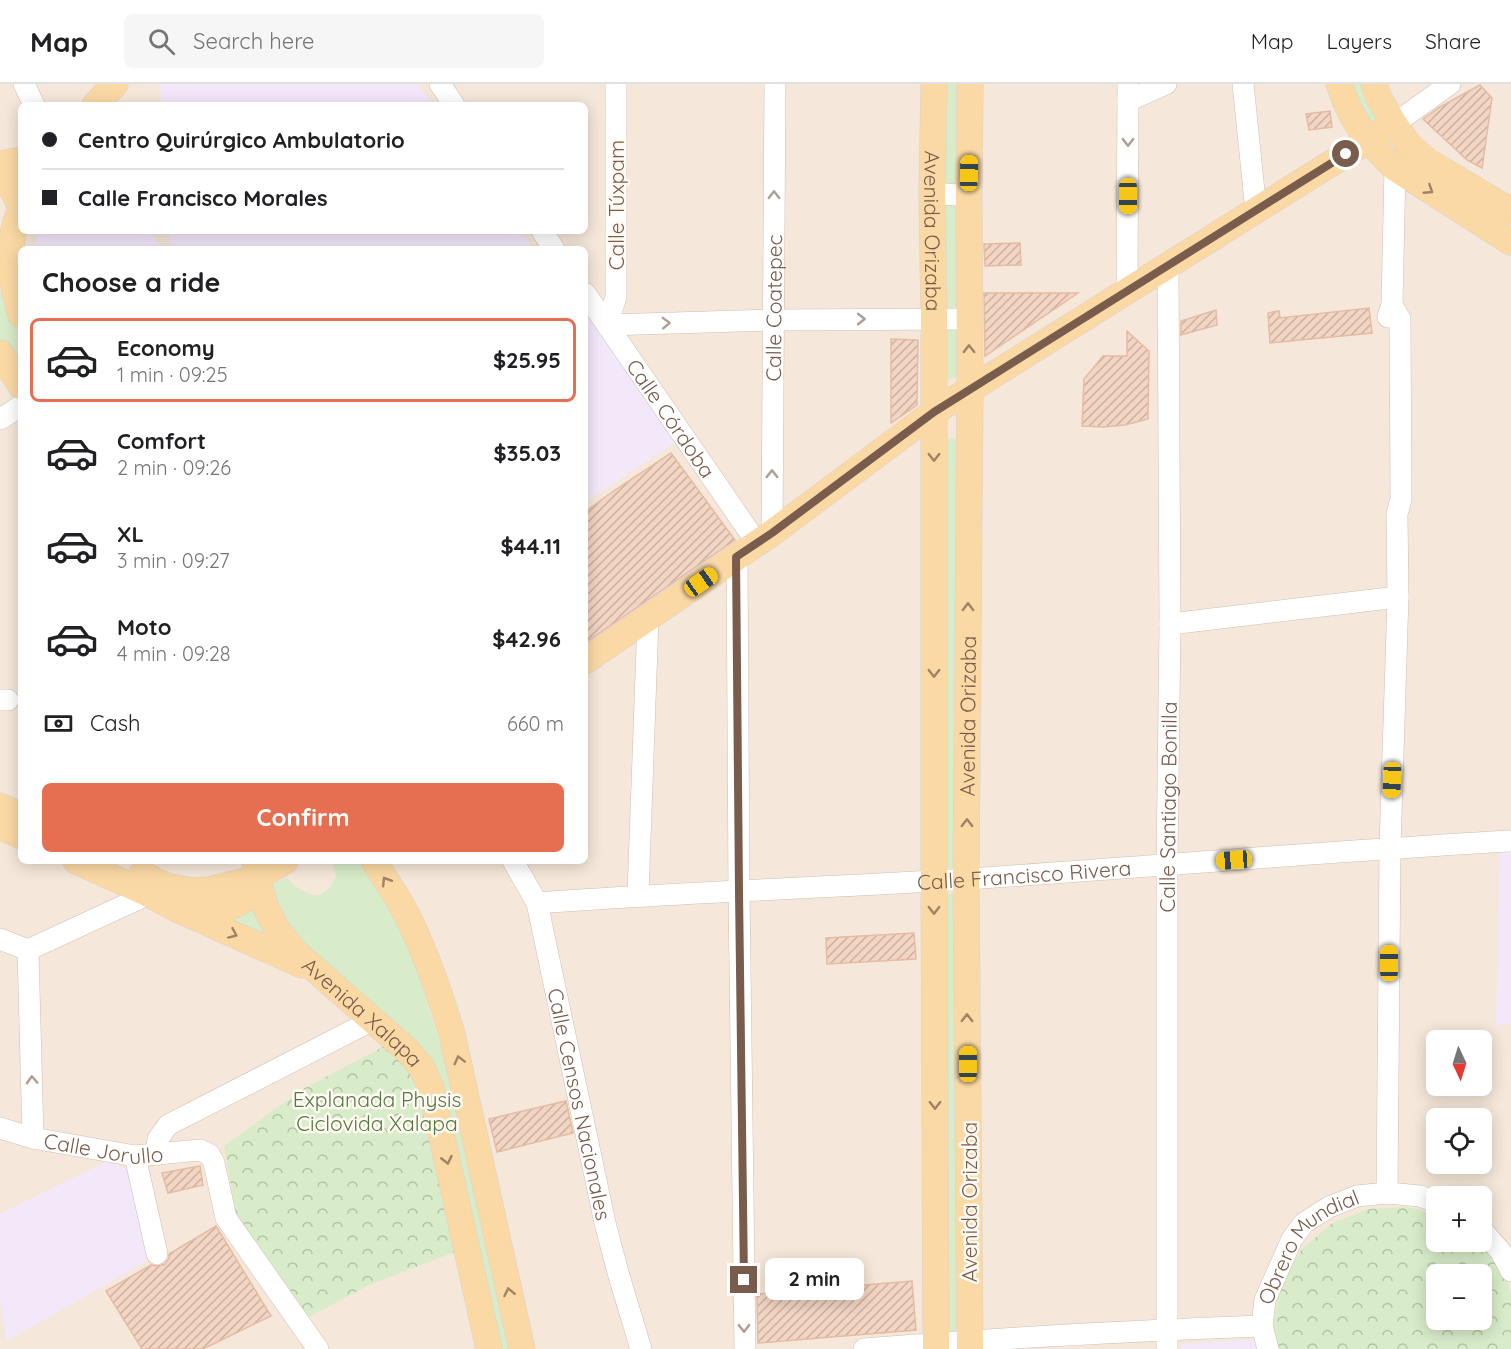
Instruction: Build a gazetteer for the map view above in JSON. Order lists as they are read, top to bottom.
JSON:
{
  "streets": {
    "main road": ["Avenida Orizaba", "Avenida Xalapa"],
    "street": [
      "Calle Túxpam",
      "Calle Coatepec",
      "Calle Córdoba",
      "Calle Santiago Bonilla",
      "Calle Francisco Rivera",
      "Calle Censos Nacionales",
      "Calle Jorullo",
      "Obrero Mundial"
    ]
  },
  "crossings": [
    ["Calle Túxpam", "Calle Córdoba"],
    ["Avenida Orizaba", "Calle Francisco Rivera"],
    ["Calle Coatepec", "Calle Córdoba"],
    ["Calle Coatepec", "Calle Francisco Rivera"],
    ["Calle Santiago Bonilla", "Calle Francisco Rivera"],
    ["Calle Francisco Rivera", "Calle Censos Nacionales"]
  ],
  "parks": ["Explanada Physis Ciclovida Xalapa"],
  "north": "bottom",
  "page": {
    "header": "Map",
    "search": "Search here",
    "nav": ["Map", "Layers", "Share"],
    "banner": ["Centro Quirúrgico Ambulatorio", "Calle Francisco Morales"],
    "heading": "Choose a ride",
    "list": [
      {
        "name": "Economy",
        "note": "1 min · 09:25",
        "value": "$25.95"
      },
      {
        "name": "Comfort",
        "note": "2 min · 09:26",
        "value": "$35.03"
      },
      {
        "name": "XL",
        "note": "3 min · 09:27",
        "value": "$44.11"
      },
      {
        "name": "Moto",
        "note": "4 min · 09:28",
        "value": "$42.96"
      }
    ],
    "pay": ["Cash", "660 m"],
    "buttons": "Confirm",
    "map_buttons": ["+", "−"],
    "bubble": "2 min"
  }
}
